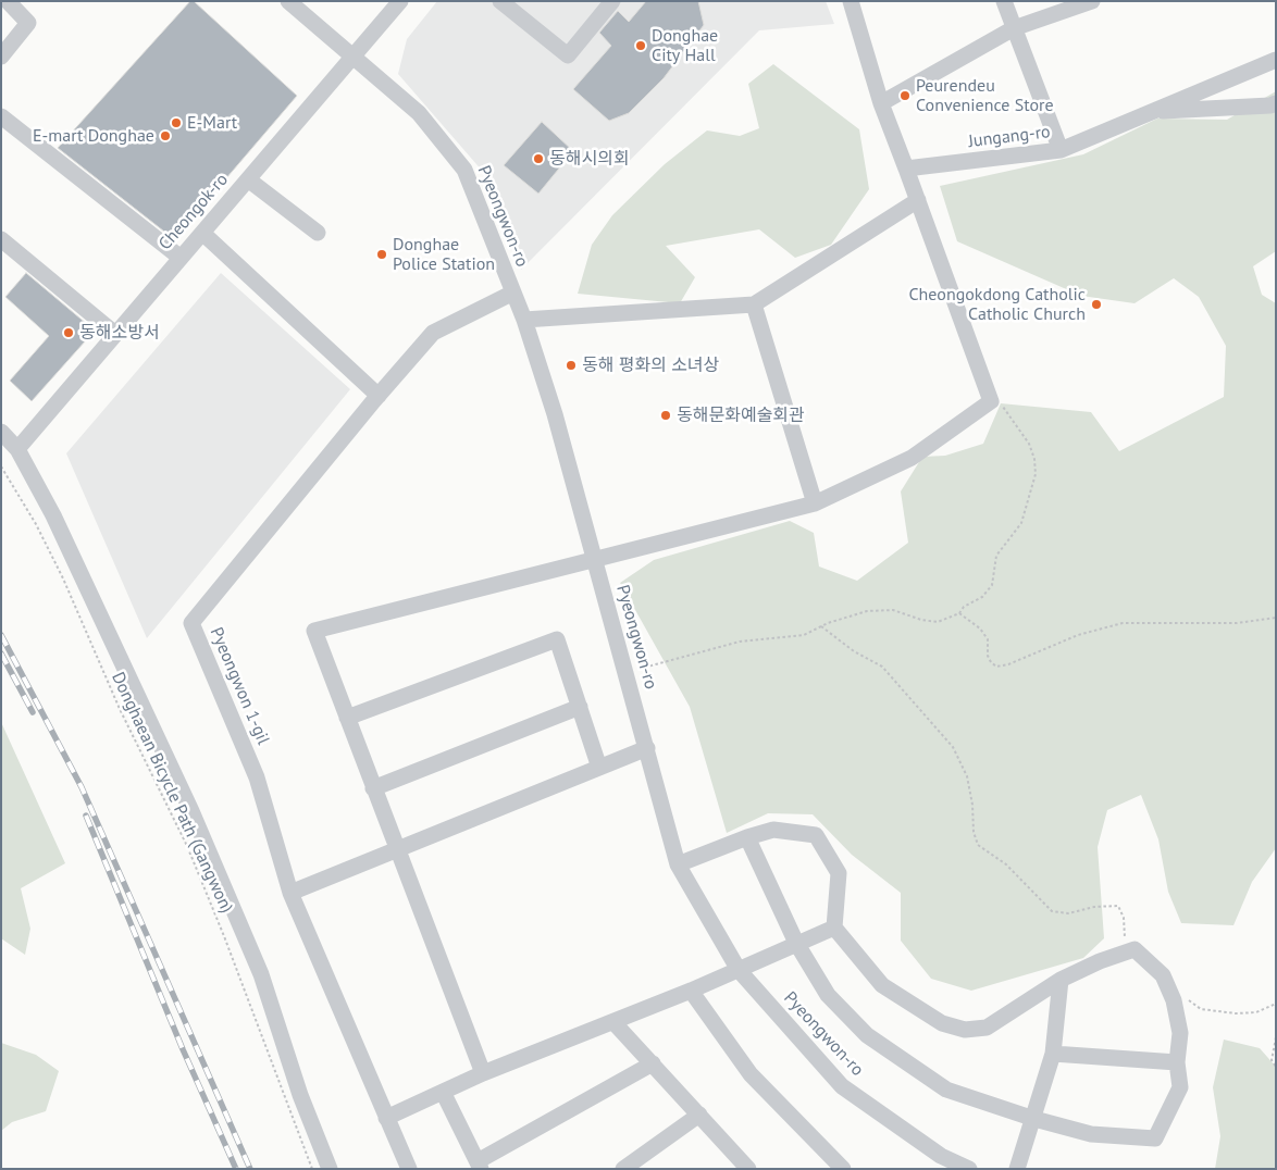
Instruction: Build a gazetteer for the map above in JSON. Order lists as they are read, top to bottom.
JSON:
{
  "streets": {
    "street": [
      "Jungang-ro",
      "Cheongok-ro",
      "Pyeongwon-ro",
      "Pyeongwon 1-gil"
    ],
    "path": ["Donghaean Bicycle Path (Gangwon)"]
  },
  "crossings": [
    ["Cheongok-ro", "Pyeongwon-ro"],
    ["Pyeongwon-ro", "Pyeongwon 1-gil"]
  ],
  "places": [
    "Donghae City Hall",
    "Peurendeu Convenience Store",
    "E-Mart",
    "E-mart Donghae",
    "동해시의회",
    "Donghae Police Station",
    "Cheongokdong Catholic Catholic Church",
    "동해소방서",
    "동해 평화의 소녀상",
    "동해문화예술회관"
  ]
}
